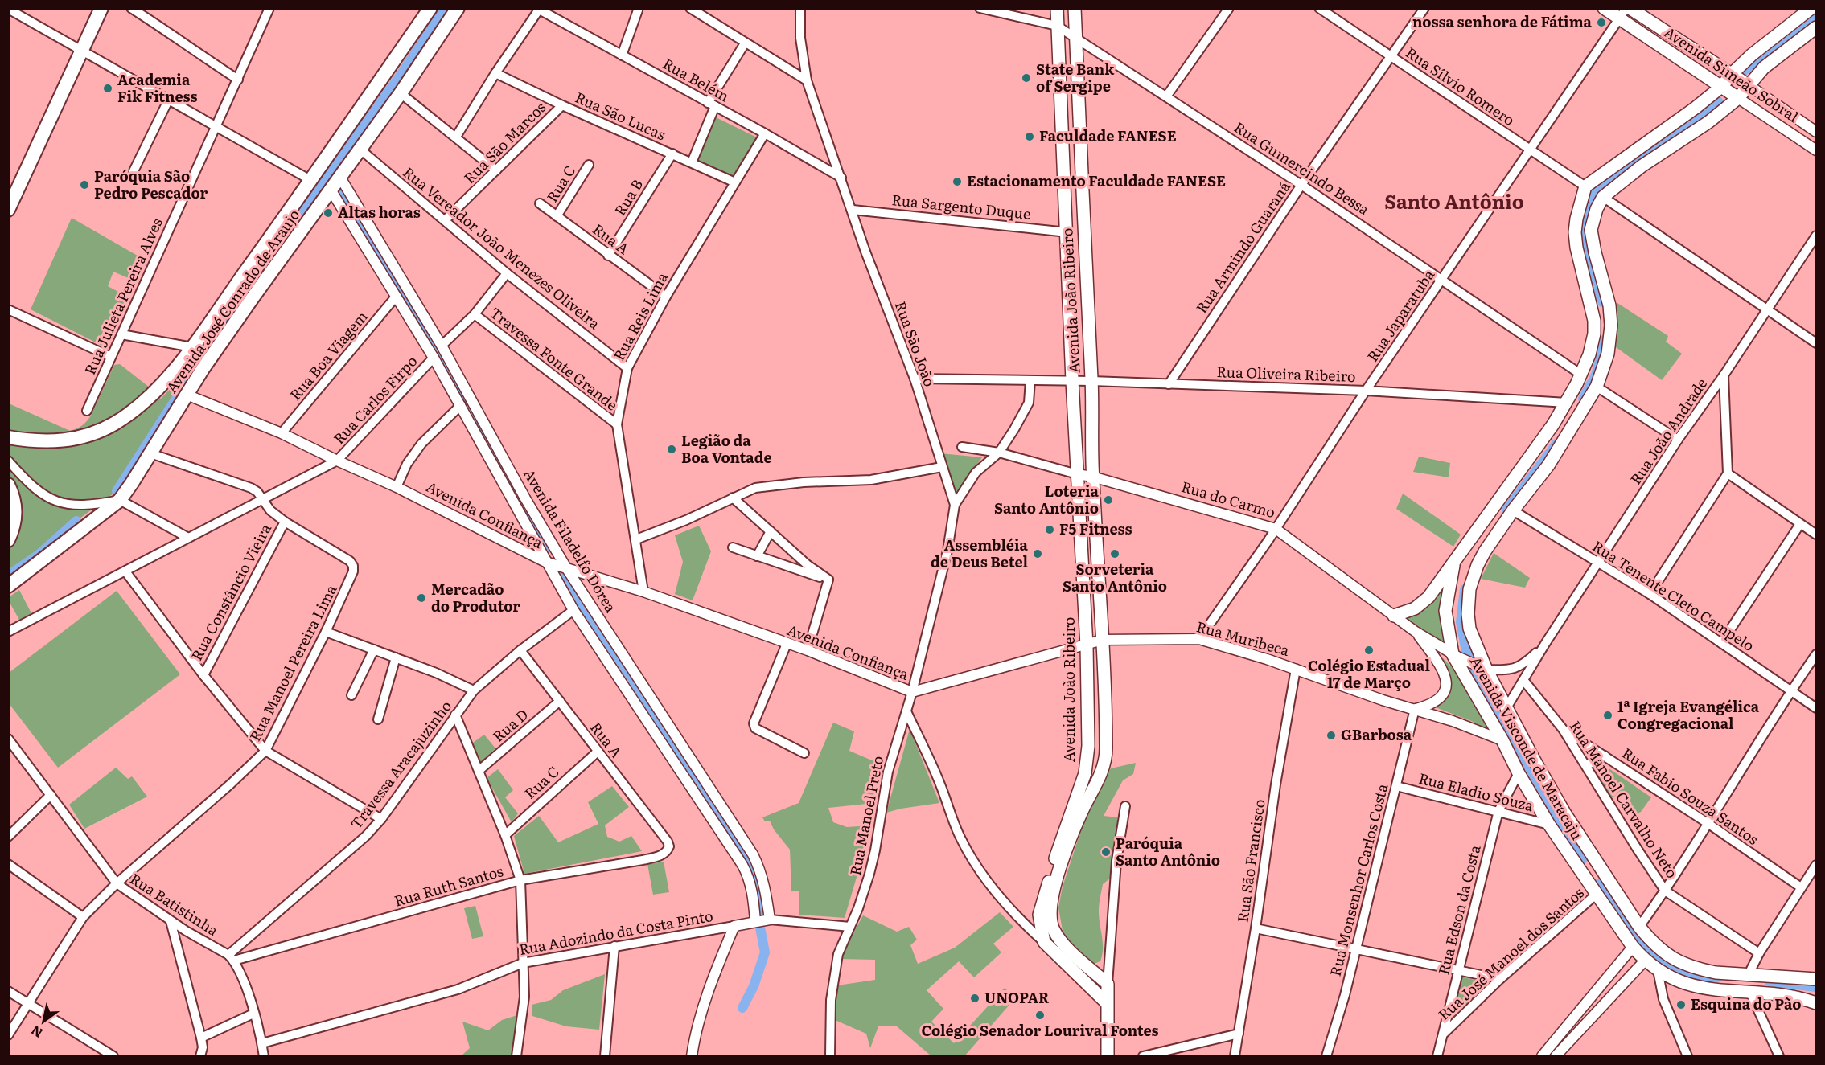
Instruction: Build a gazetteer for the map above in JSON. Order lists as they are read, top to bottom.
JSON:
{
  "streets": {
    "main road": [
      "Avenida Simeão Sobral",
      "Avenida João Ribeiro",
      "Avenida José Conrado de Araujo",
      "Avenida Visconde de Maracaju"
    ],
    "street": [
      "Rua Belém",
      "Rua Sílvio Romero",
      "Rua São Lucas",
      "Rua São Marcos",
      "Rua Gumercindo Bessa",
      "Rua C",
      "Rua B",
      "Rua Sargento Duque",
      "Rua A",
      "Rua Armindo Guaraná",
      "Rua Vereador João Menezes Oliveira",
      "Rua Julieta Pereira Alves",
      "Rua Japaratuba",
      "Rua Reis Lima",
      "Rua São João",
      "Rua Boa Viagem",
      "Travessa Fonte Grande",
      "Rua Oliveira Ribeiro",
      "Rua Carlos Firpo",
      "Rua João Andrade",
      "Rua do Carmo",
      "Avenida Confiança",
      "Avenida Filadelfo Dórea",
      "Rua Constâncio Vieira",
      "Rua Tenente Cleto Campelo",
      "Rua Muribeca",
      "Rua Manoel Pereira Lima",
      "Rua D",
      "Travessa Aracajuzinho",
      "Rua Eladio Souza",
      "Rua Fabio Souza Santos",
      "Rua Manoel Carvalho Neto",
      "Rua Manoel Preto",
      "Rua São Francisco",
      "Rua Monsenhor Carlos Costa",
      "Rua Ruth Santos",
      "Rua Batistinha",
      "Rua Edson da Costa",
      "Rua Adozindo da Costa Pinto",
      "Rua José Manoel dos Santos"
    ]
  },
  "crossings": [
    ["Avenida Simeão Sobral", "Rua Japaratuba"],
    ["Avenida Simeão Sobral", "Avenida Visconde de Maracaju"],
    ["Rua Belém", "Rua Reis Lima"],
    ["Rua Belém", "Rua São João"],
    ["Rua Sílvio Romero", "Rua Armindo Guaraná"],
    ["Rua Sílvio Romero", "Rua Japaratuba"],
    ["Rua Sílvio Romero", "Avenida Visconde de Maracaju"],
    ["Rua São Lucas", "Rua São Marcos"],
    ["Rua São Lucas", "Rua B"],
    ["Rua São Lucas", "Rua Reis Lima"],
    ["Rua São Marcos", "Rua Vereador João Menezes Oliveira"],
    ["Rua Gumercindo Bessa", "Rua Armindo Guaraná"],
    ["Rua Gumercindo Bessa", "Avenida João Ribeiro"],
    ["Rua Gumercindo Bessa", "Rua Japaratuba"],
    ["Rua Gumercindo Bessa", "Avenida Visconde de Maracaju"],
    ["Rua C", "Rua A"],
    ["Rua B", "Rua A"],
    ["Rua Sargento Duque", "Avenida João Ribeiro"],
    ["Rua Sargento Duque", "Rua São João"],
    ["Rua A", "Rua Reis Lima"],
    ["Rua A", "Rua D"],
    ["Rua A", "Travessa Aracajuzinho"],
    ["Rua A", "Rua Ruth Santos"],
    ["Rua Armindo Guaraná", "Rua Oliveira Ribeiro"],
    ["Rua Vereador João Menezes Oliveira", "Avenida José Conrado de Araujo"],
    ["Rua Vereador João Menezes Oliveira", "Rua Reis Lima"],
    ["Avenida João Ribeiro", "Rua Oliveira Ribeiro"],
    ["Avenida João Ribeiro", "Rua do Carmo"],
    ["Avenida João Ribeiro", "Rua Muribeca"],
    ["Avenida José Conrado de Araujo", "Avenida Confiança"],
    ["Avenida José Conrado de Araujo", "Avenida Filadelfo Dórea"],
    ["Rua Japaratuba", "Rua Oliveira Ribeiro"],
    ["Rua Japaratuba", "Rua do Carmo"],
    ["Rua Japaratuba", "Rua Muribeca"],
    ["Rua Reis Lima", "Travessa Fonte Grande"],
    ["Rua Reis Lima", "Avenida Confiança"],
    ["Rua São João", "Avenida Confiança"],
    ["Rua São João", "Rua Muribeca"],
    ["Rua São João", "Rua Manoel Preto"],
    ["Rua Boa Viagem", "Avenida Confiança"],
    ["Rua Boa Viagem", "Avenida Filadelfo Dórea"],
    ["Rua Oliveira Ribeiro", "Avenida Visconde de Maracaju"],
    ["Rua Carlos Firpo", "Avenida Confiança"],
    ["Rua Carlos Firpo", "Avenida Filadelfo Dórea"],
    ["Rua João Andrade", "Rua do Carmo"],
    ["Rua João Andrade", "Rua Tenente Cleto Campelo"],
    ["Rua João Andrade", "Avenida Visconde de Maracaju"],
    ["Rua João Andrade", "Rua Manoel Carvalho Neto"],
    ["Rua do Carmo", "Avenida Visconde de Maracaju"],
    ["Avenida Confiança", "Avenida Filadelfo Dórea"],
    ["Avenida Confiança", "Rua Muribeca"],
    ["Avenida Confiança", "Rua Manoel Preto"],
    ["Avenida Filadelfo Dórea", "Travessa Aracajuzinho"],
    ["Avenida Filadelfo Dórea", "Rua Adozindo da Costa Pinto"],
    ["Rua Constâncio Vieira", "Rua Manoel Pereira Lima"],
    ["Rua Tenente Cleto Campelo", "Avenida Visconde de Maracaju"],
    ["Rua Muribeca", "Avenida Visconde de Maracaju"],
    ["Rua Muribeca", "Rua Manoel Preto"],
    ["Rua Muribeca", "Rua São Francisco"],
    ["Rua Muribeca", "Rua Monsenhor Carlos Costa"],
    ["Rua Manoel Pereira Lima", "Rua Batistinha"],
    ["Avenida Visconde de Maracaju", "Rua Eladio Souza"],
    ["Avenida Visconde de Maracaju", "Rua Edson da Costa"],
    ["Avenida Visconde de Maracaju", "Rua José Manoel dos Santos"],
    ["Travessa Aracajuzinho", "Rua Ruth Santos"],
    ["Travessa Aracajuzinho", "Rua Batistinha"],
    ["Rua Eladio Souza", "Rua Monsenhor Carlos Costa"],
    ["Rua Eladio Souza", "Rua Edson da Costa"],
    ["Rua Fabio Souza Santos", "Rua Manoel Carvalho Neto"],
    ["Rua Ruth Santos", "Rua Batistinha"],
    ["Rua Edson da Costa", "Rua José Manoel dos Santos"]
  ],
  "districts": ["Santo Antônio"],
  "places": [
    "nossa senhora de Fátima",
    "State Bank of Sergipe",
    "Academia Fik Fitness",
    "Faculdade FANESE",
    "Estacionamento Faculdade FANESE",
    "Paróquia São Pedro Pescador",
    "Altas horas",
    "Legião da Boa Vontade",
    "Loteria Santo Antônio",
    "F5 Fitness",
    "Assembléia de Deus Betel",
    "Sorveteria Santo Antônio",
    "Mercadão do Produtor",
    "Colégio Estadual 17 de Março",
    "1ª Igreja Evangélica Congregacional",
    "GBarbosa",
    "Paróquia Santo Antônio",
    "UNOPAR",
    "Esquina do Pão",
    "Colégio Senador Lourival Fontes"
  ],
  "north": "bottom left"
}
